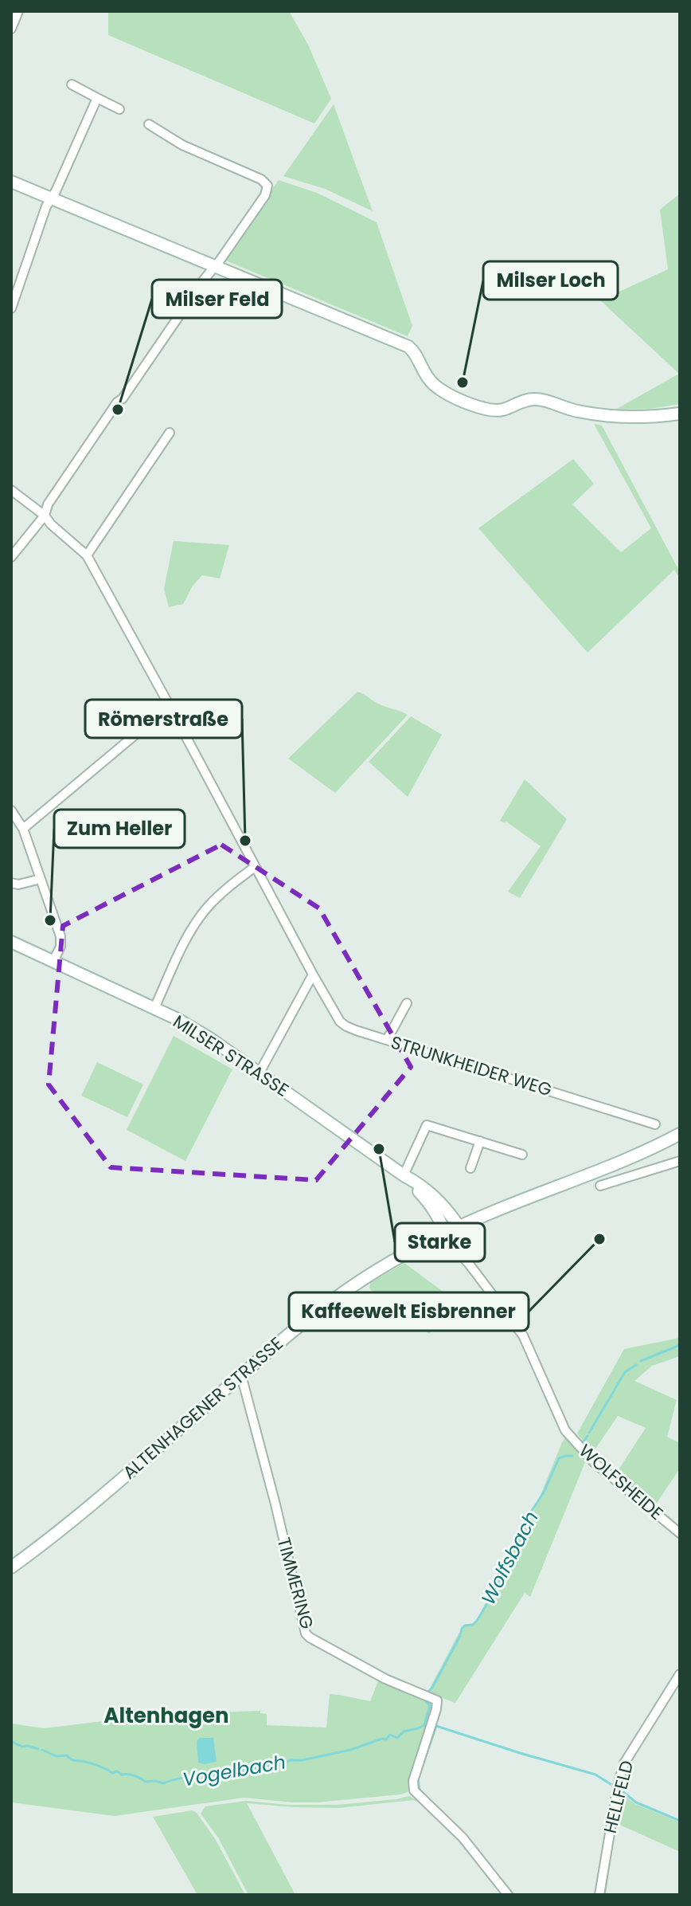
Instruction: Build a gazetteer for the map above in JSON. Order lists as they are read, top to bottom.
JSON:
{
  "streets": {
    "main road": ["MILSER STRASSE", "ALTENHAGENER STRASSE"],
    "street": [
      "STRUNKHEIDER WEG",
      "WOLFSHEIDE",
      "TIMMERING",
      "HELLFELD"
    ]
  },
  "crossings": [
    ["MILSER STRASSE", "ALTENHAGENER STRASSE"],
    ["MILSER STRASSE", "WOLFSHEIDE"],
    ["ALTENHAGENER STRASSE", "WOLFSHEIDE"],
    ["ALTENHAGENER STRASSE", "TIMMERING"]
  ],
  "districts": ["Altenhagen"],
  "water": ["Wolfsbach", "Vogelbach"],
  "places": [
    "Milser Loch",
    "Milser Feld",
    "Römerstraße",
    "Zum Heller",
    "Starke",
    "Kaffeewelt Eisbrenner"
  ]
}
